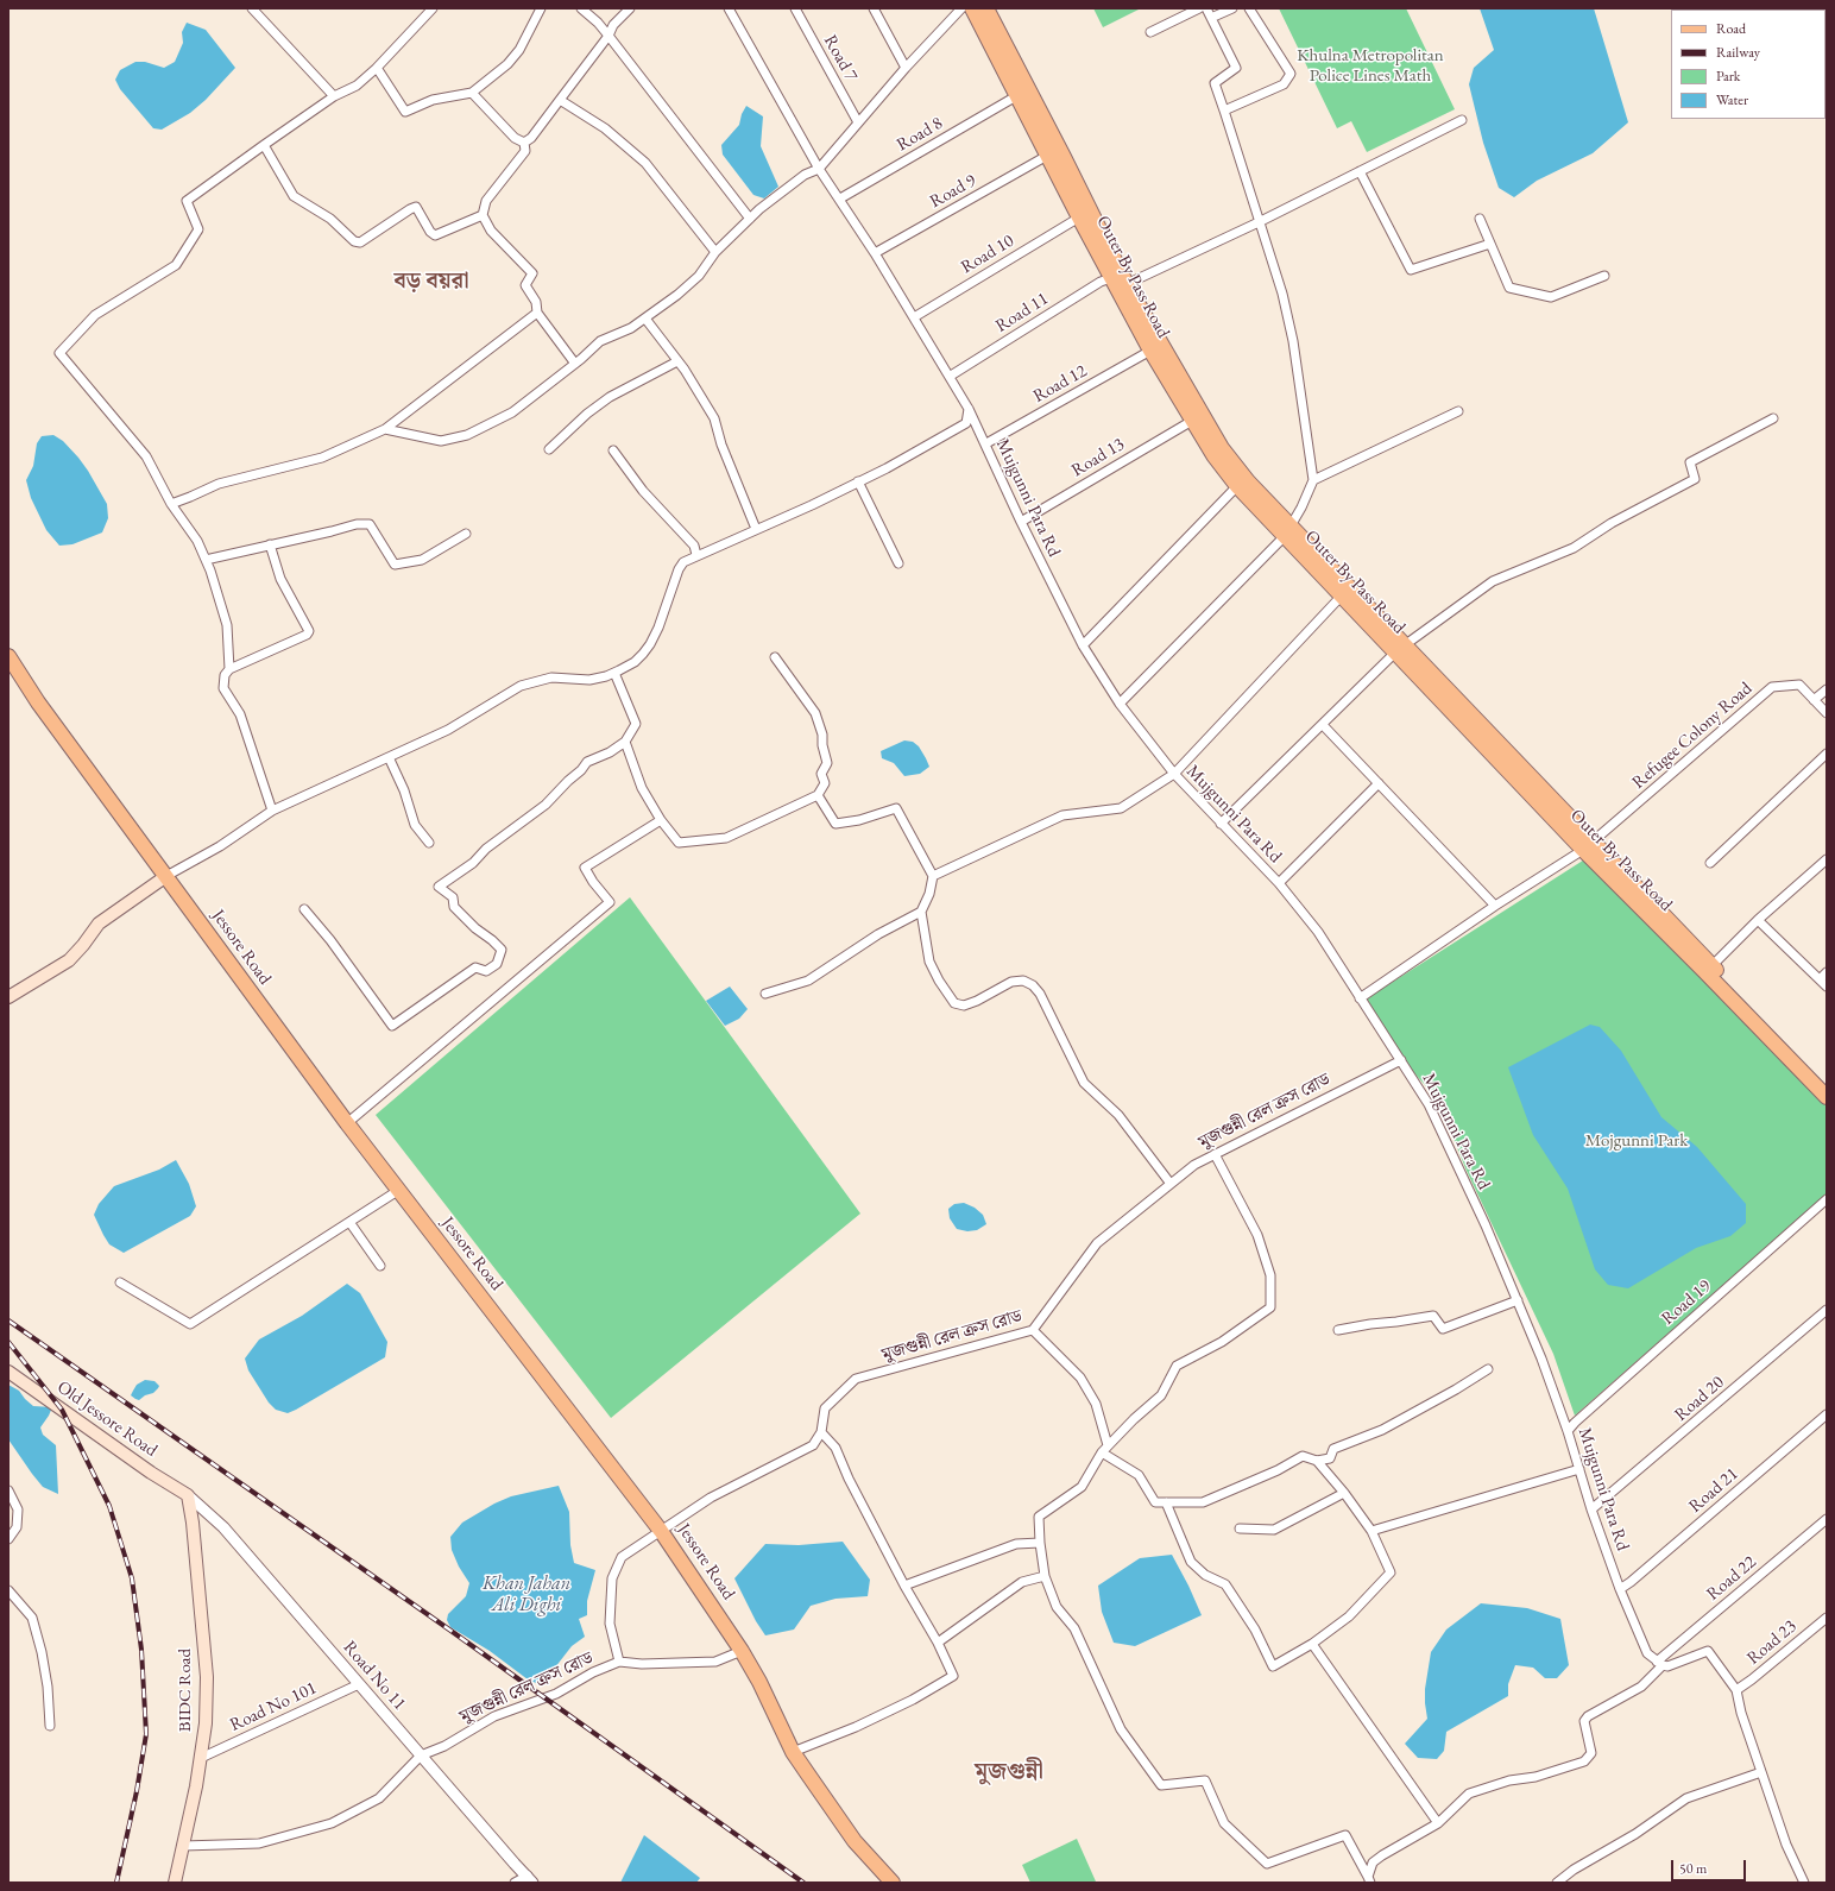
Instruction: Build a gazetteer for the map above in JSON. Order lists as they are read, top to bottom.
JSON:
{
  "streets": {
    "main road": [
      "Outer By Pass Road",
      "Jessore Road",
      "Old Jessore Road",
      "BIDC Road"
    ],
    "street": [
      "Road 7",
      "Road 8",
      "Road 9",
      "Road 10",
      "Road 11",
      "Road 12",
      "Road 13",
      "Mujgunni Para Rd",
      "Refugee Colony Road",
      "মুজগুন্নী রেল ক্রস রোড",
      "Road 19",
      "Road 20",
      "Road 21",
      "Road 22",
      "Road 23",
      "Road No 11",
      "Road No 101"
    ]
  },
  "crossings": [
    ["Road 8", "Outer By Pass Road"],
    ["Road 8", "Mujgunni Para Rd"],
    ["Road 9", "Outer By Pass Road"],
    ["Road 9", "Mujgunni Para Rd"],
    ["Road 10", "Outer By Pass Road"],
    ["Road 10", "Mujgunni Para Rd"],
    ["Outer By Pass Road", "Road 11"],
    ["Outer By Pass Road", "Road 12"],
    ["Outer By Pass Road", "Road 13"],
    ["Outer By Pass Road", "Refugee Colony Road"],
    ["Road 11", "Mujgunni Para Rd"],
    ["Road 12", "Mujgunni Para Rd"],
    ["Road 13", "Mujgunni Para Rd"],
    ["Mujgunni Para Rd", "মুজগুন্নী রেল ক্রস রোড"],
    ["Mujgunni Para Rd", "Road 19"],
    ["Mujgunni Para Rd", "Road 20"],
    ["Mujgunni Para Rd", "Road 21"],
    ["Mujgunni Para Rd", "Road 22"],
    ["Jessore Road", "মুজগুন্নী রেল ক্রস রোড"],
    ["মুজগুন্নী রেল ক্রস রোড", "Road No 11"],
    ["Old Jessore Road", "Road No 11"],
    ["Old Jessore Road", "BIDC Road"],
    ["Road No 11", "BIDC Road"],
    ["Road No 11", "Road No 101"],
    ["BIDC Road", "Road No 101"]
  ],
  "districts": ["বড় বয়রা", "মুজগুন্নী"],
  "water": ["Khan Jahan Ali Dighi"],
  "parks": ["Khulna Metropolitan Police Lines Math", "Mojgunni Park"],
  "legend": [
    "Road",
    "Railway",
    "Park",
    "Water"
  ],
  "scale_bar": "50 m"
}
